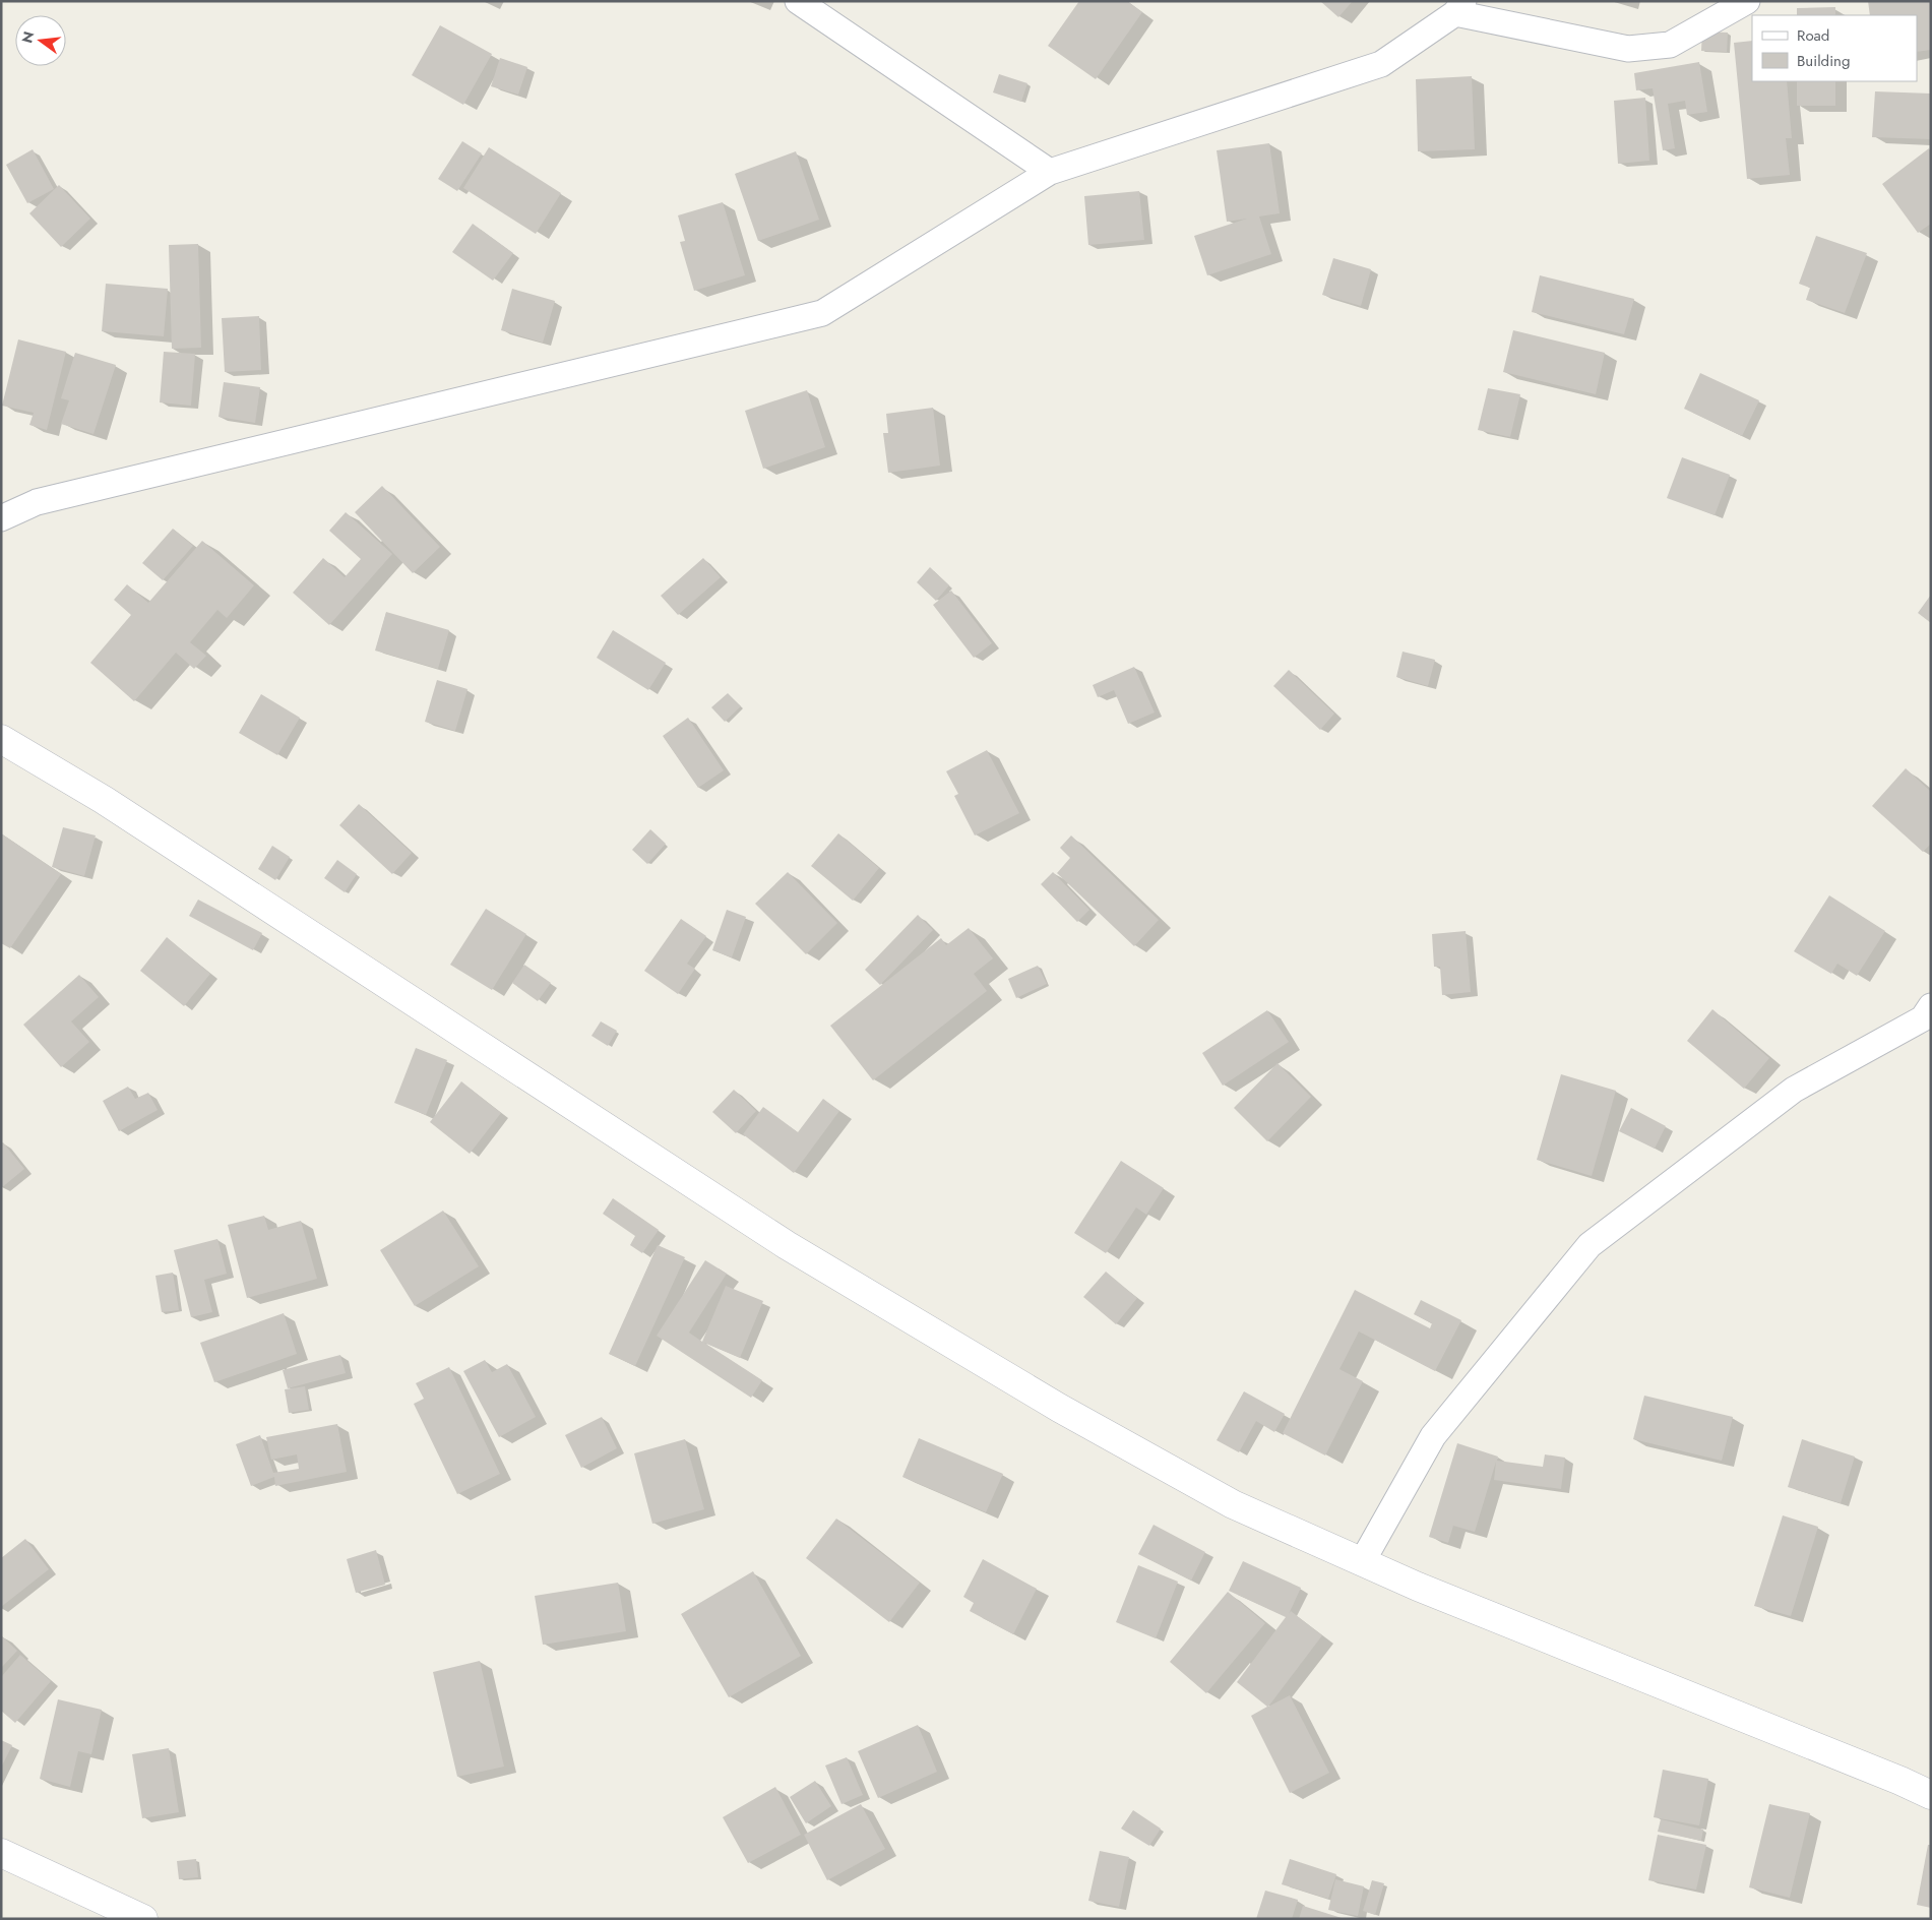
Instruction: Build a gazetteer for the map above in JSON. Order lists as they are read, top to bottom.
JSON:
{
  "legend": ["Road", "Building"],
  "north": "left"
}
